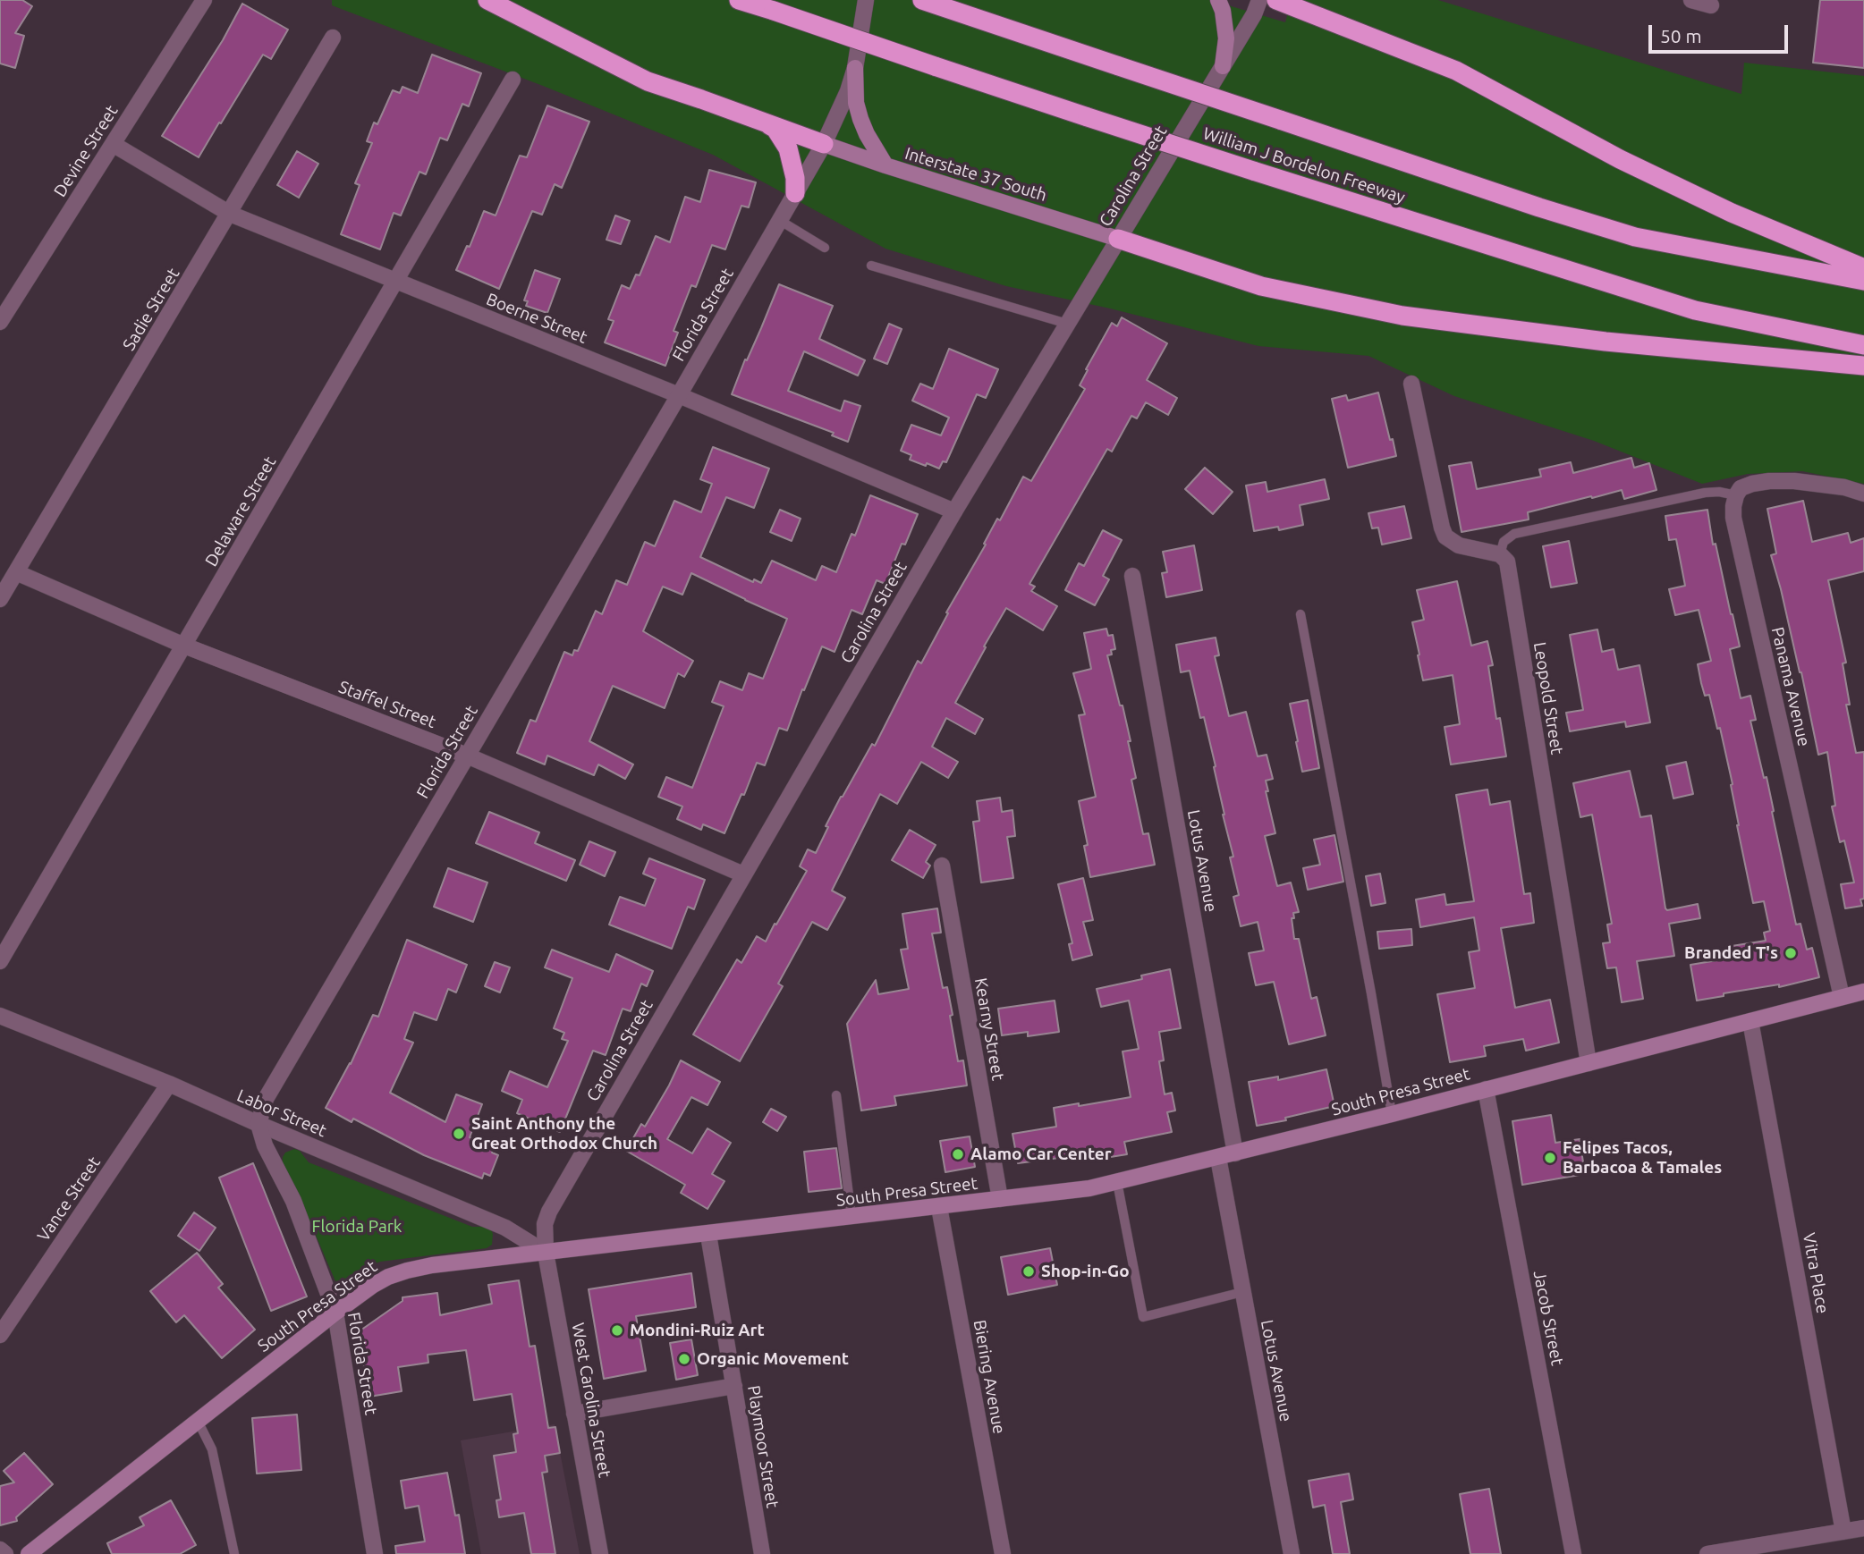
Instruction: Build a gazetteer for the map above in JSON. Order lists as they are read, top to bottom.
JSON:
{
  "streets": {
    "highway": ["William J Bordelon Freeway"],
    "main road": ["Interstate 37 South", "South Presa Street"],
    "street": [
      "Devine Street",
      "Carolina Street",
      "Sadie Street",
      "Florida Street",
      "Boerne Street",
      "Delaware Street",
      "Panama Avenue",
      "Leopold Street",
      "Staffel Street",
      "Lotus Avenue",
      "Kearny Street",
      "Labor Street",
      "Vance Street",
      "Vitra Place",
      "Jacob Street",
      "Biering Avenue",
      "West Carolina Street",
      "Playmoor Street"
    ]
  },
  "crossings": [
    ["Devine Street", "Boerne Street"],
    ["Interstate 37 South", "Carolina Street"],
    ["Interstate 37 South", "Florida Street"],
    ["Carolina Street", "Boerne Street"],
    ["Carolina Street", "Staffel Street"],
    ["Carolina Street", "South Presa Street"],
    ["Carolina Street", "Labor Street"],
    ["Carolina Street", "West Carolina Street"],
    ["Sadie Street", "Boerne Street"],
    ["Sadie Street", "Staffel Street"],
    ["Florida Street", "Boerne Street"],
    ["Florida Street", "Staffel Street"],
    ["Florida Street", "South Presa Street"],
    ["Florida Street", "Labor Street"],
    ["Boerne Street", "Delaware Street"],
    ["Delaware Street", "Staffel Street"],
    ["Panama Avenue", "South Presa Street"],
    ["Leopold Street", "South Presa Street"],
    ["Lotus Avenue", "South Presa Street"],
    ["Kearny Street", "South Presa Street"],
    ["South Presa Street", "Labor Street"],
    ["South Presa Street", "Vitra Place"],
    ["South Presa Street", "Jacob Street"],
    ["South Presa Street", "Biering Avenue"],
    ["South Presa Street", "West Carolina Street"],
    ["South Presa Street", "Playmoor Street"],
    ["Labor Street", "Vance Street"],
    ["Labor Street", "West Carolina Street"]
  ],
  "parks": ["Florida Park"],
  "places": [
    "Branded T's",
    "Saint Anthony the Great Orthodox Church",
    "Alamo Car Center",
    "Felipes Tacos, Barbacoa & Tamales",
    "Shop-in-Go",
    "Mondini-Ruiz Art",
    "Organic Movement"
  ],
  "scale_bar": "50 m"
}
